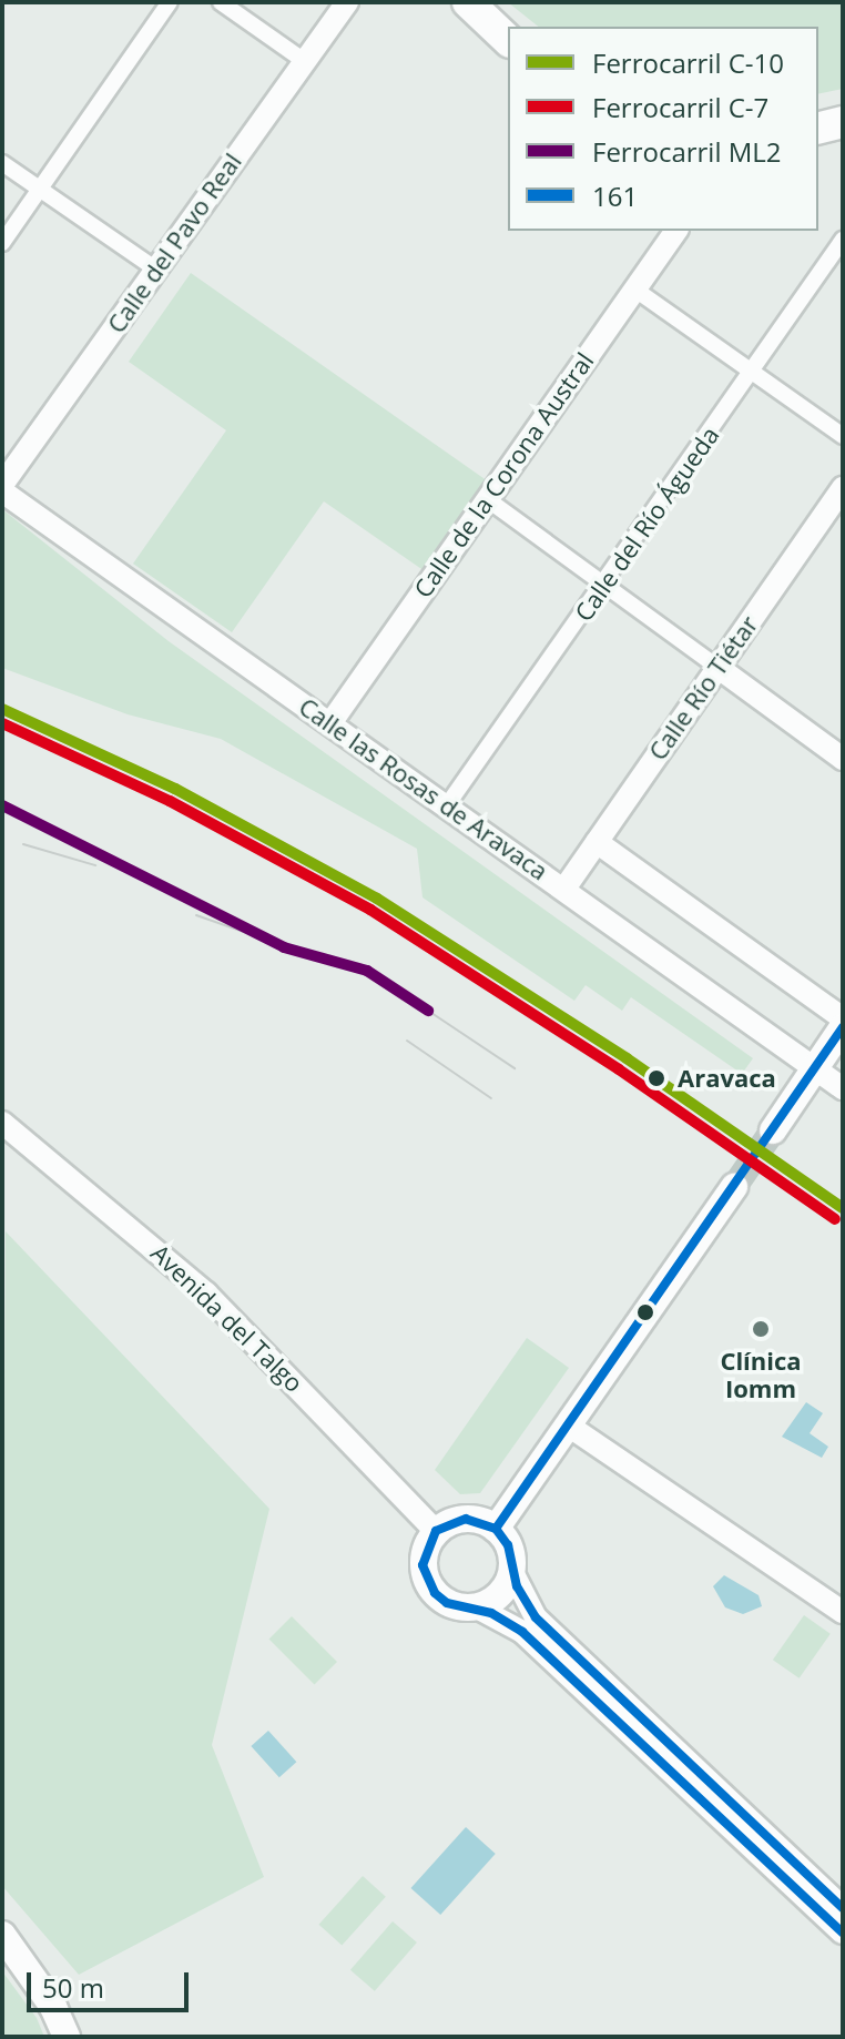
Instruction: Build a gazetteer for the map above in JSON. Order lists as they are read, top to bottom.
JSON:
{
  "streets": {
    "street": [
      "Calle del Pavo Real",
      "Calle de la Corona Austral",
      "Calle del Río Águeda",
      "Calle Río Tiétar",
      "Calle las Rosas de Aravaca",
      "Avenida del Talgo"
    ]
  },
  "crossings": [
    ["Calle de la Corona Austral", "Calle las Rosas de Aravaca"],
    ["Calle del Río Águeda", "Calle las Rosas de Aravaca"],
    ["Calle Río Tiétar", "Calle las Rosas de Aravaca"]
  ],
  "places": ["Aravaca", "Clínica Iomm"],
  "lines": [
    "rail line C-10",
    "rail line C-7",
    "rail line ML2",
    "transit line 161"
  ],
  "legend": [
    "Ferrocarril C-10",
    "Ferrocarril C-7",
    "Ferrocarril ML2",
    "161"
  ],
  "scale_bar": "50 m"
}
